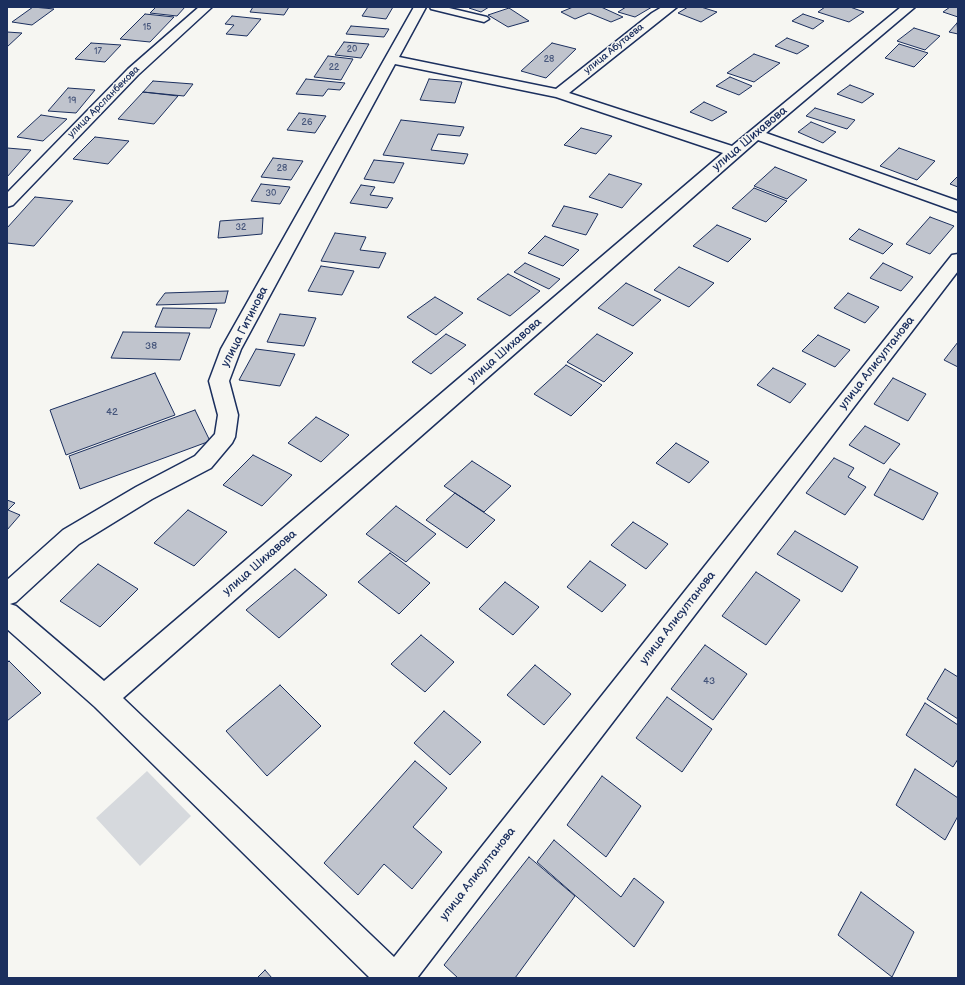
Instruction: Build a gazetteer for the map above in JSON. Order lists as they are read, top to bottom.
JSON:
{
  "streets": {
    "street": [
      "улица Абутаева",
      "улица Арсланбекова",
      "улица Шихавова",
      "улица Гитинова",
      "улица Алисултанова"
    ]
  },
  "house_numbers": [
    "15",
    "20",
    "17",
    "28",
    "22",
    "19",
    "26",
    "28",
    "30",
    "32",
    "38",
    "42",
    "43"
  ]
}
